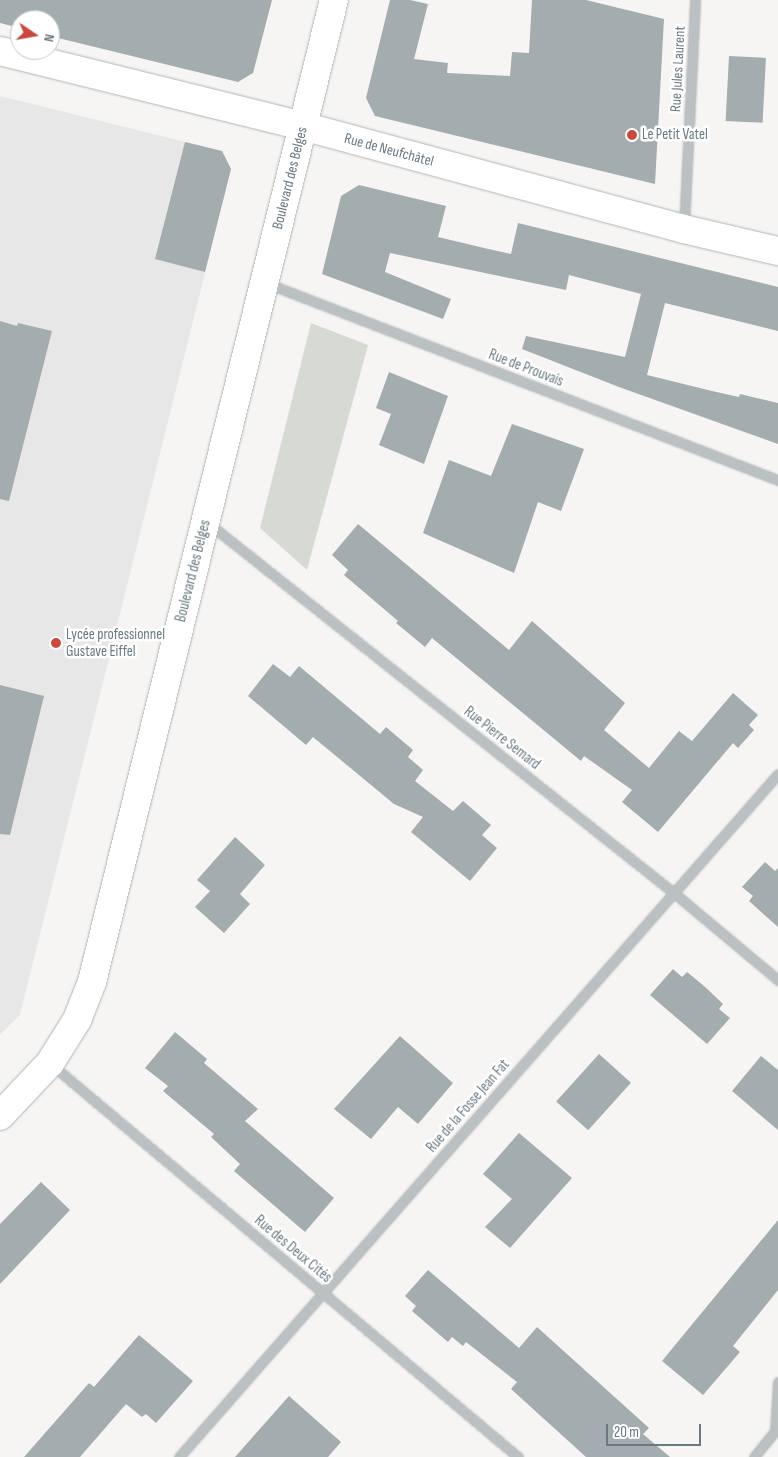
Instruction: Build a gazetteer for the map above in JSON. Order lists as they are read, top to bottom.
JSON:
{
  "streets": {
    "main road": ["Rue de Neufchâtel", "Boulevard des Belges"],
    "street": [
      "Rue Jules Laurent",
      "Rue de Prouvais",
      "Rue Pierre Semard",
      "Rue de la Fosse Jean Fat",
      "Rue des Deux Cités"
    ]
  },
  "crossings": [
    ["Rue Jules Laurent", "Rue de Neufchâtel"],
    ["Rue de Neufchâtel", "Boulevard des Belges"],
    ["Boulevard des Belges", "Rue de Prouvais"],
    ["Boulevard des Belges", "Rue Pierre Semard"],
    ["Boulevard des Belges", "Rue des Deux Cités"],
    ["Rue Pierre Semard", "Rue de la Fosse Jean Fat"],
    ["Rue de la Fosse Jean Fat", "Rue des Deux Cités"]
  ],
  "places": ["Le Petit Vatel", "Lycée professionnel Gustave Eiffel"],
  "scale_bar": "20 m",
  "north": "right"
}
